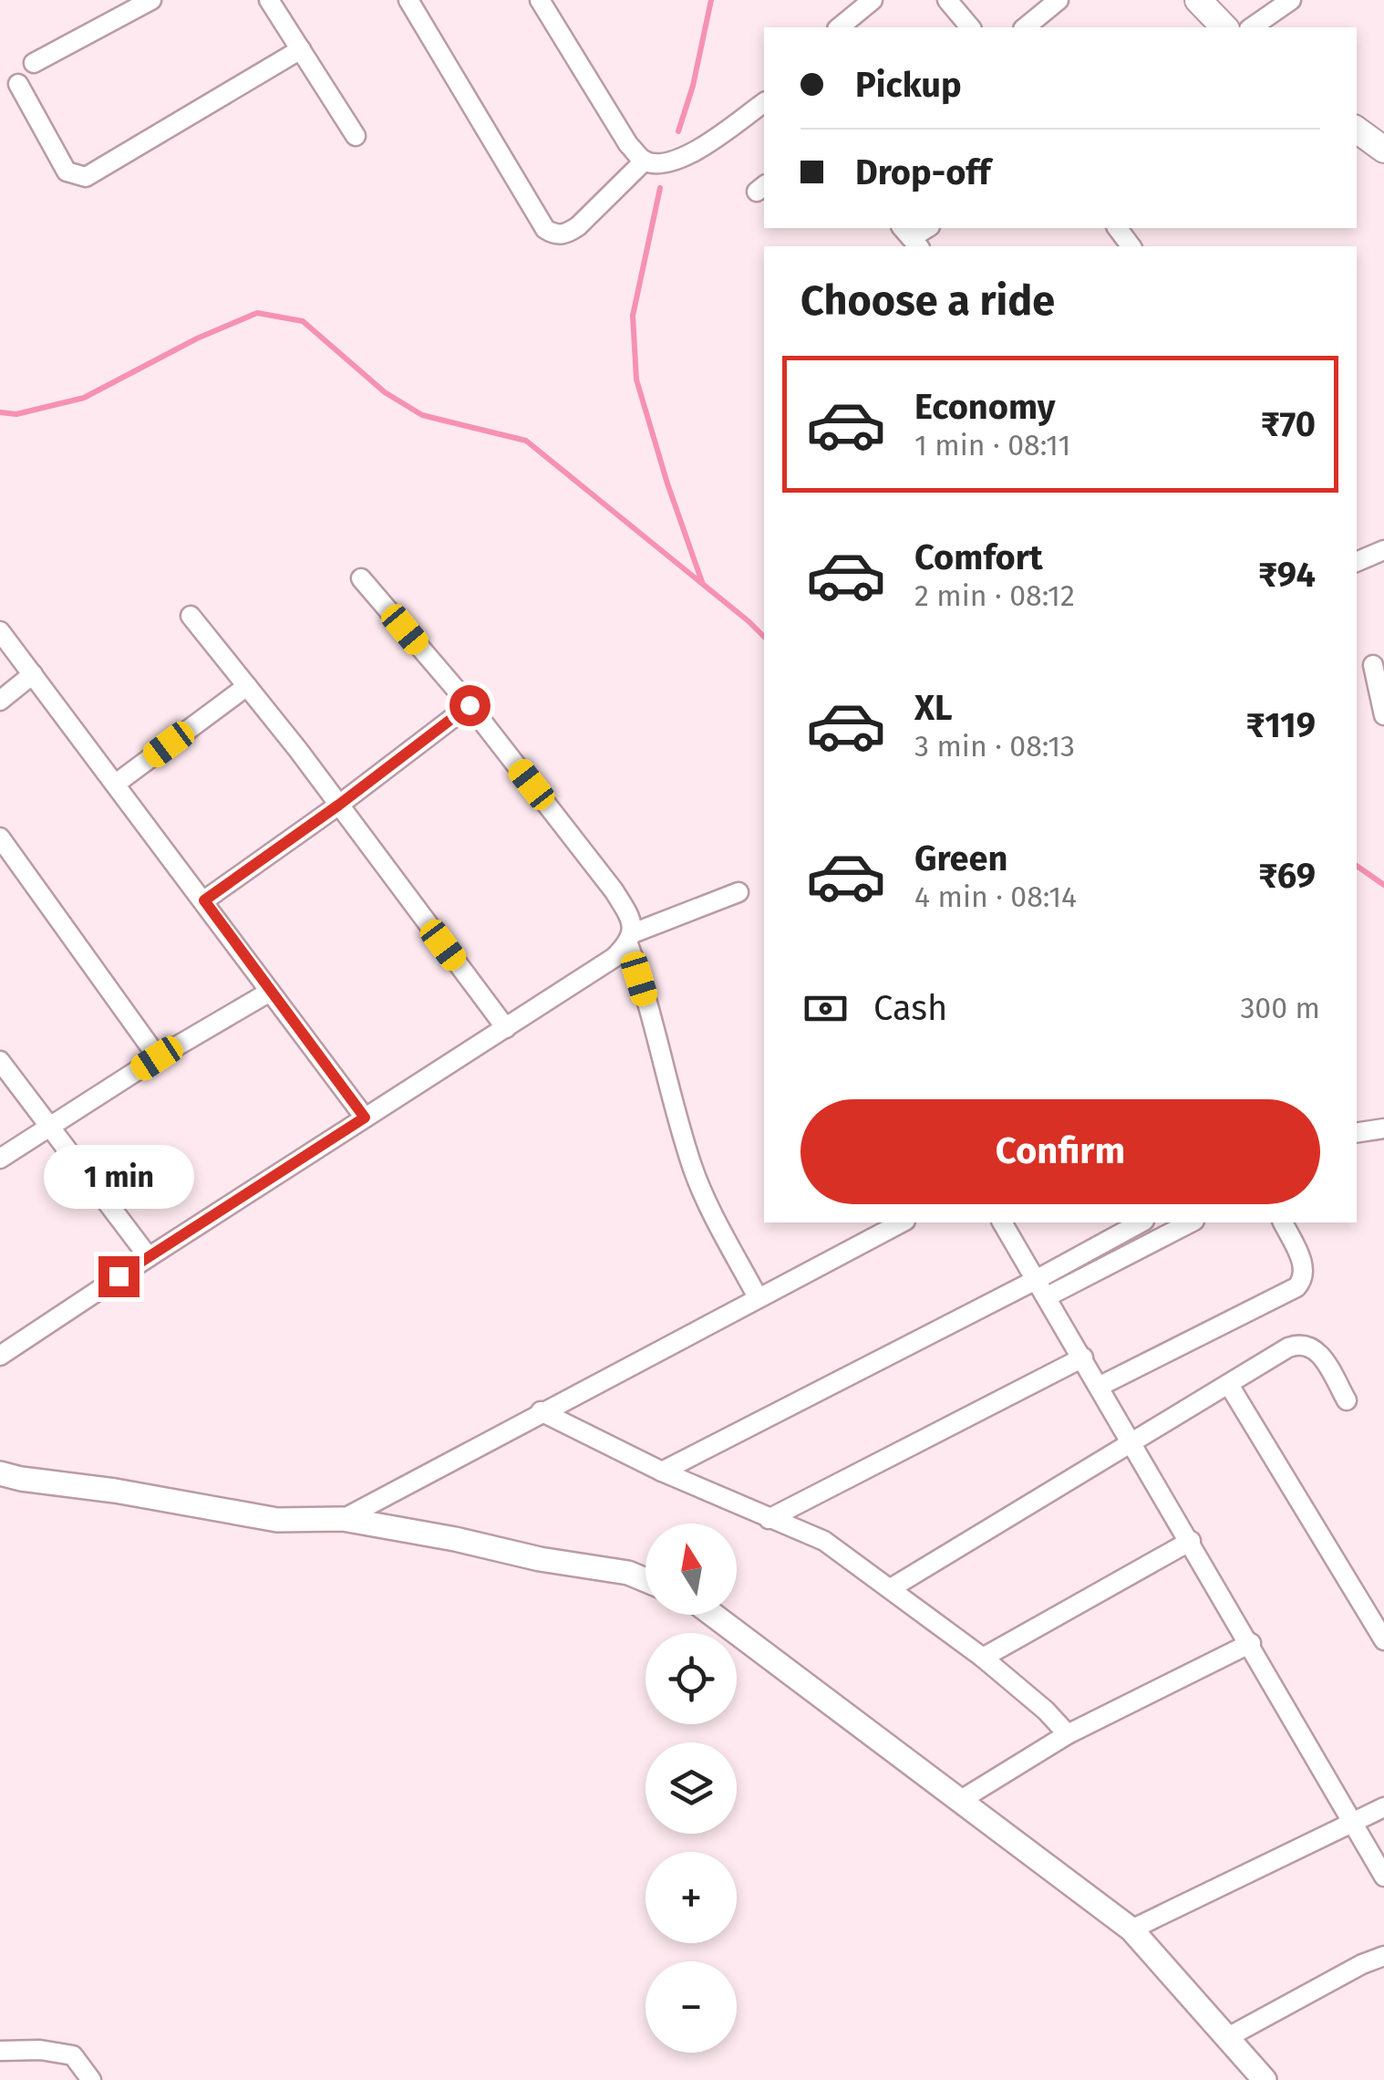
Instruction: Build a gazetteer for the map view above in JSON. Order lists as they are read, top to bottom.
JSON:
{
  "north": "top",
  "page": {
    "banner": ["Pickup", "Drop-off"],
    "heading": "Choose a ride",
    "list": [
      {
        "name": "Economy",
        "note": "1 min · 08:11",
        "value": "₹70"
      },
      {
        "name": "Comfort",
        "note": "2 min · 08:12",
        "value": "₹94"
      },
      {
        "name": "XL",
        "note": "3 min · 08:13",
        "value": "₹119"
      },
      {
        "name": "Green",
        "note": "4 min · 08:14",
        "value": "₹69"
      }
    ],
    "pay": ["Cash", "300 m"],
    "buttons": "Confirm",
    "bubble": "1 min",
    "map_buttons": ["+", "−"]
  }
}
